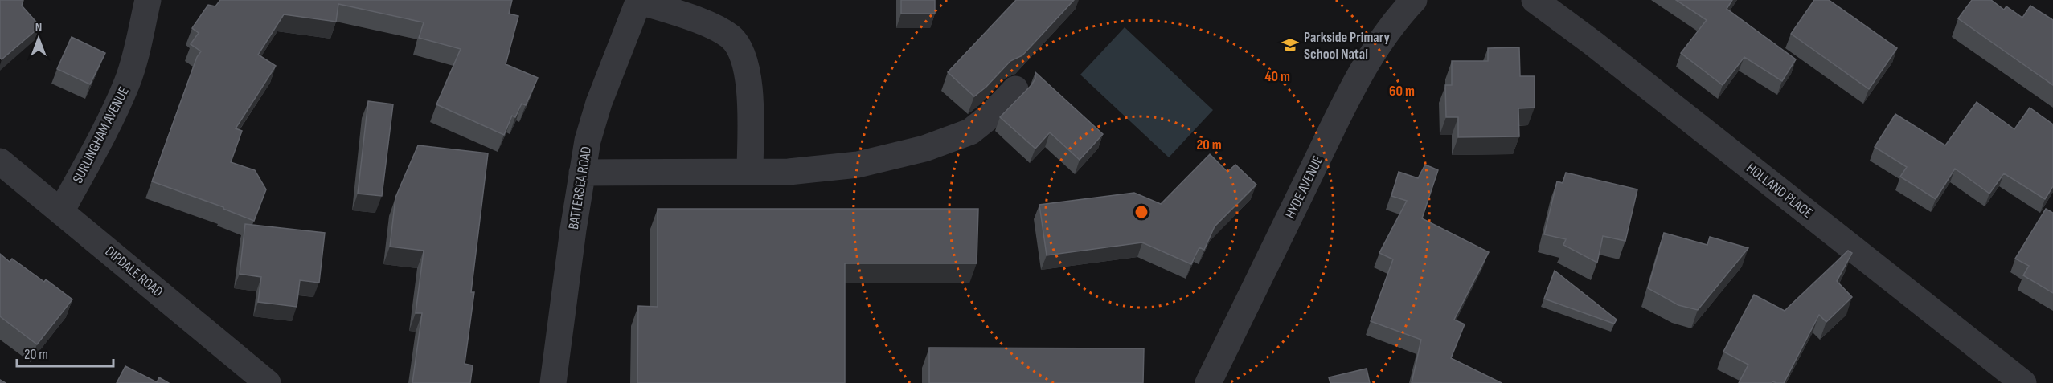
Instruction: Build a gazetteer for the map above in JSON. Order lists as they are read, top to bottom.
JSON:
{
  "streets": {
    "street": [
      "SURLINGHAM AVENUE",
      "HYDE AVENUE",
      "BATTERSEA ROAD",
      "HOLLAND PLACE",
      "DIPDALE ROAD"
    ]
  },
  "crossings": [
    ["SURLINGHAM AVENUE", "DIPDALE ROAD"]
  ],
  "places": {
    "school or university": ["Parkside Primary School Natal"]
  },
  "scale_bar": "20 m",
  "north": "top",
  "rings": ["40 m", "60 m", "20 m"]
}
